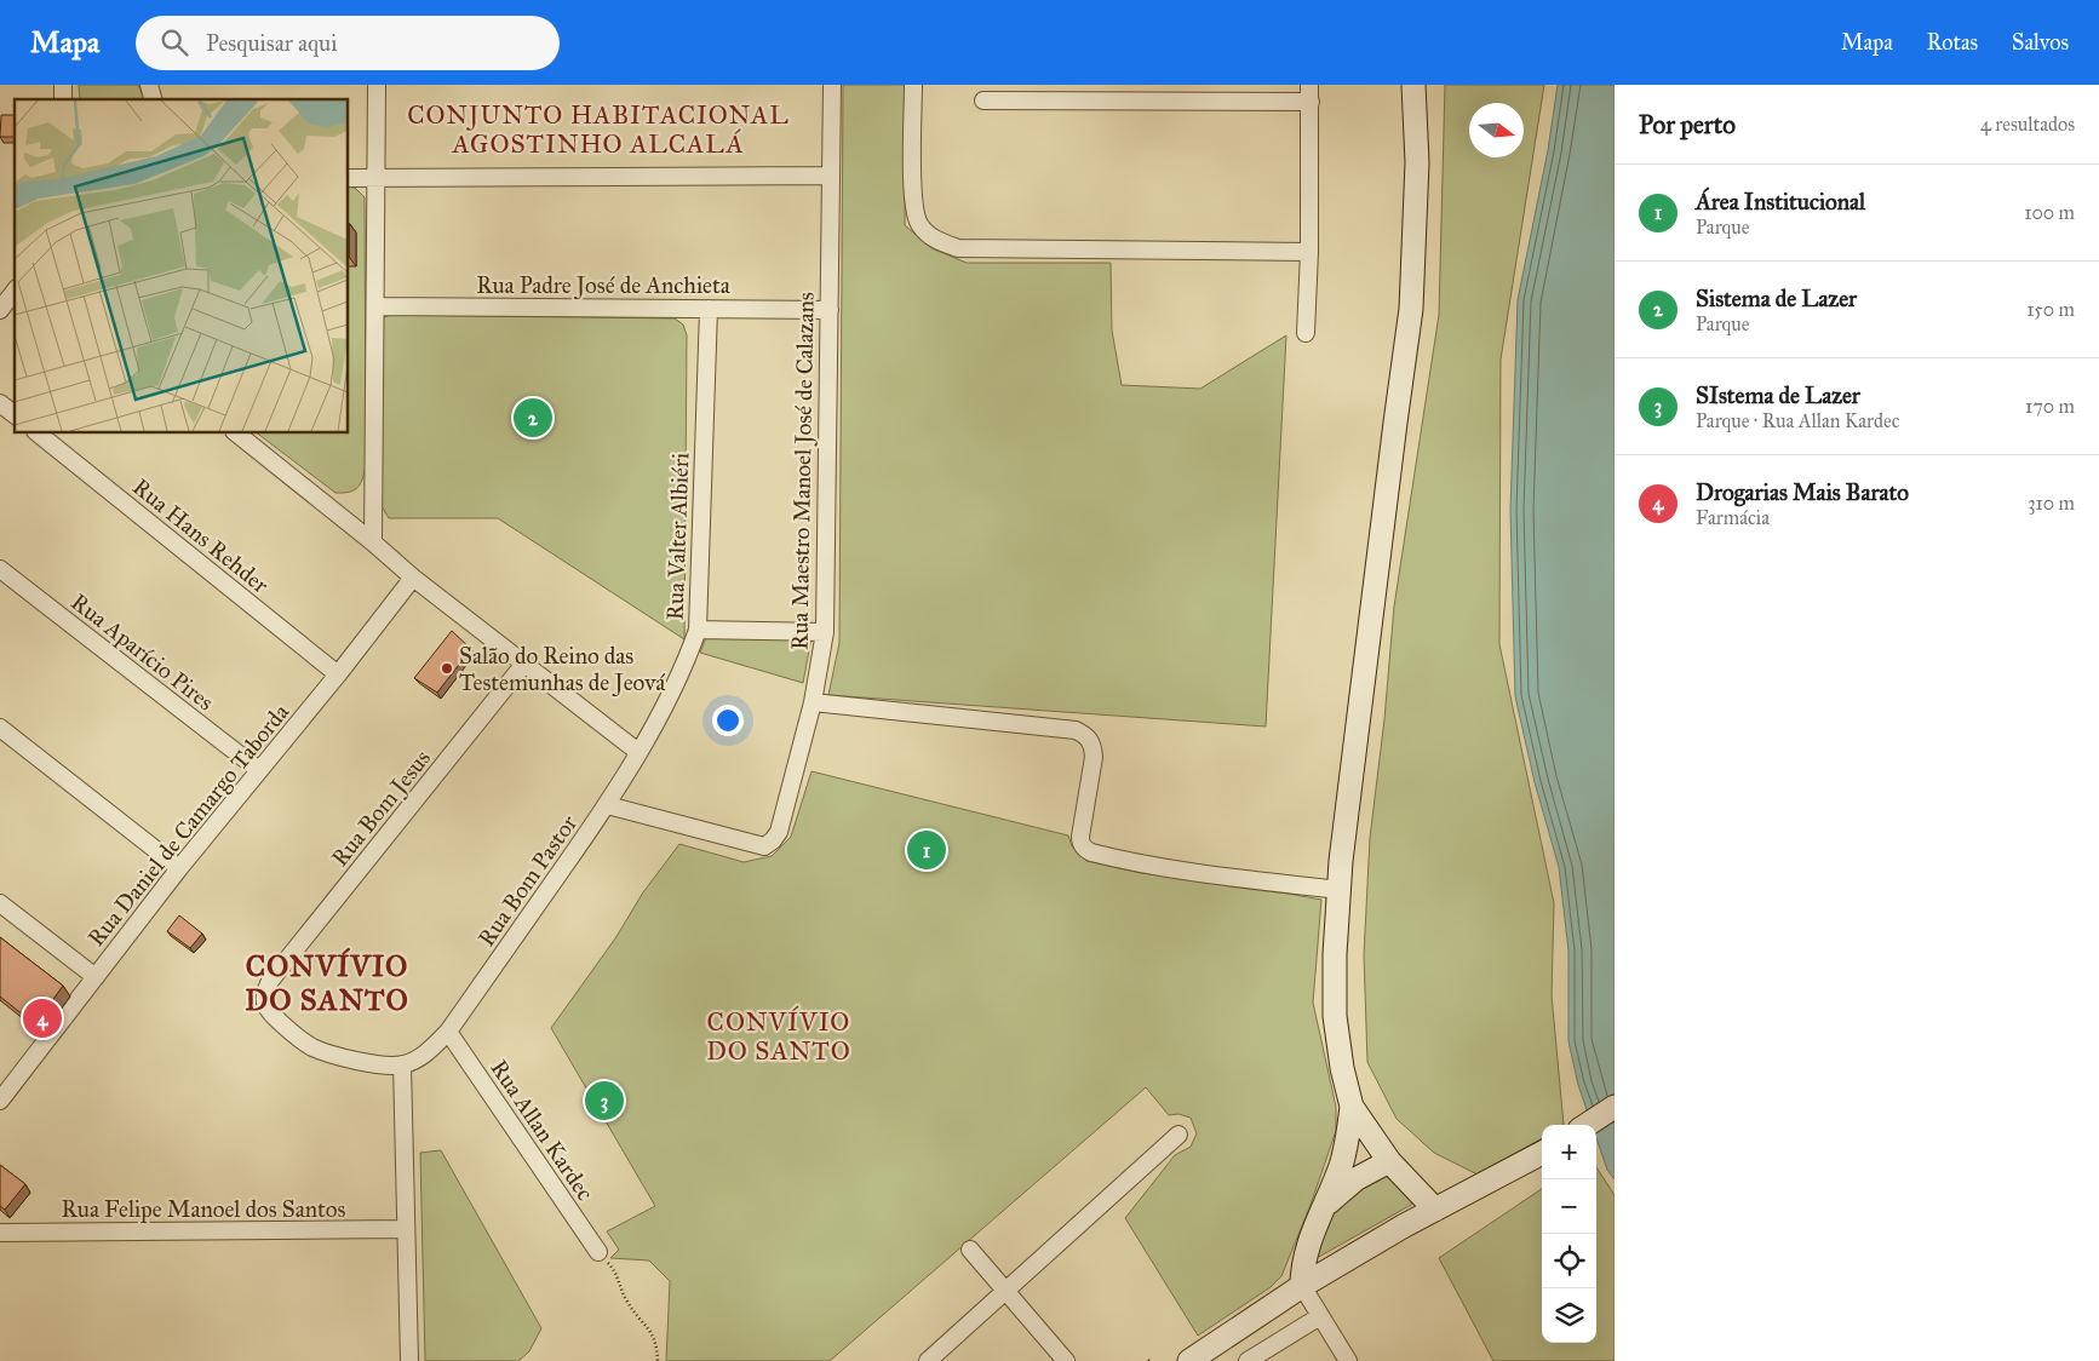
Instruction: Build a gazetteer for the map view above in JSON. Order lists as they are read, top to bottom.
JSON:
{
  "streets": {
    "street": [
      "Rua Padre José de Anchieta",
      "Rua Maestro Manoel José de Calazans",
      "Rua Hans Rehder",
      "Rua Valter Albiéri",
      "Rua Aparício Pires",
      "Rua Bom Jesus",
      "Rua Daniel de Camargo Taborda",
      "Rua Bom Pastor",
      "Rua Allan Kardec",
      "Rua Felipe Manoel dos Santos"
    ]
  },
  "crossings": [
    ["Rua Padre José de Anchieta", "Rua Maestro Manoel José de Calazans"],
    ["Rua Padre José de Anchieta", "Rua Valter Albiéri"],
    ["Rua Maestro Manoel José de Calazans", "Rua Bom Pastor"],
    ["Rua Hans Rehder", "Rua Daniel de Camargo Taborda"],
    ["Rua Valter Albiéri", "Rua Bom Pastor"],
    ["Rua Aparício Pires", "Rua Daniel de Camargo Taborda"],
    ["Rua Bom Jesus", "Rua Bom Pastor"],
    ["Rua Bom Pastor", "Rua Allan Kardec"]
  ],
  "districts": ["CONJUNTO HABITACIONAL AGOSTINHO ALCALÁ", "CONVÍVIO DO SANTO", "CONVÍVIO DO SANTO"],
  "places": ["Salão do Reino das Testemunhas de Jeová"],
  "north": "right",
  "page": {
    "header": "Mapa",
    "search": "Pesquisar aqui",
    "nav": ["Mapa", "Rotas", "Salvos"],
    "heading": ["Por perto", "4 resultados"],
    "list": [
      {
        "mark": "1",
        "name": "Área Institucional",
        "note": "Parque",
        "value": "100 m"
      },
      {
        "mark": "2",
        "name": "Sistema de Lazer",
        "note": "Parque",
        "value": "150 m"
      },
      {
        "mark": "3",
        "name": "SIstema de Lazer",
        "note": "Parque · Rua Allan Kardec",
        "value": "170 m"
      },
      {
        "mark": "4",
        "name": "Drogarias Mais Barato",
        "note": "Farmácia",
        "value": "310 m"
      }
    ],
    "pins": [
      "2",
      "1",
      "4",
      "3"
    ],
    "map_buttons": ["+", "−"]
  }
}
